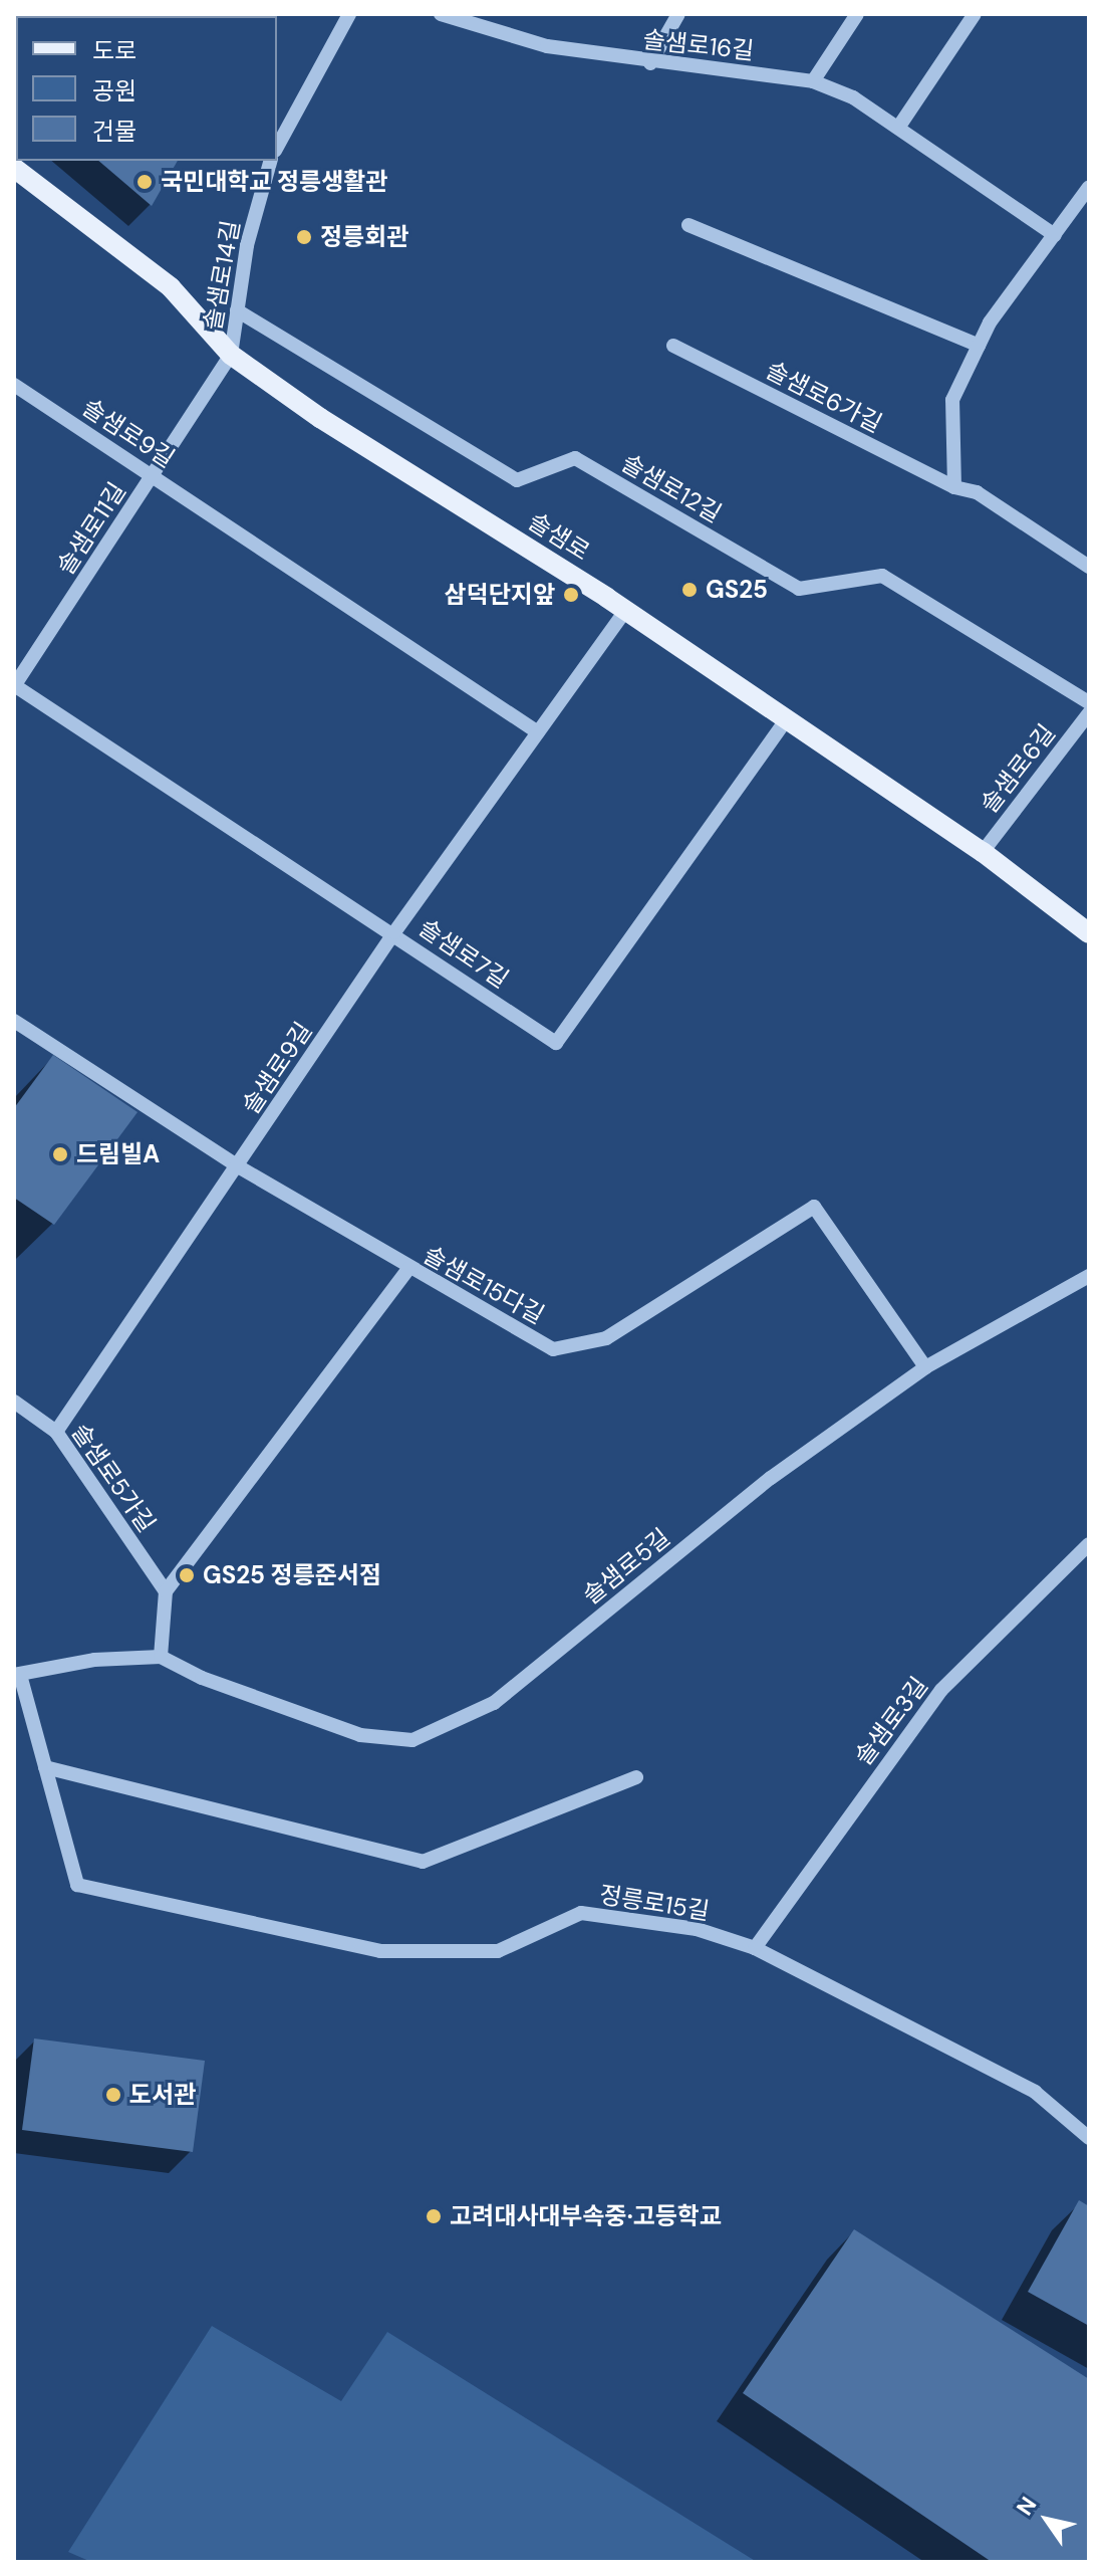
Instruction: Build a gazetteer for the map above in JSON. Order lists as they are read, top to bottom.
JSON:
{
  "streets": {
    "main road": ["솔샘로"],
    "street": [
      "솔샘로16길",
      "솔샘로14길",
      "솔샘로6가길",
      "솔샘로9길",
      "솔샘로12길",
      "솔샘로11길",
      "솔샘로6길",
      "솔샘로7길",
      "솔샘로15다길",
      "솔샘로5가길",
      "솔샘로5길",
      "솔샘로3길",
      "정릉로15길"
    ]
  },
  "crossings": [
    ["솔샘로14길", "솔샘로12길"],
    ["솔샘로14길", "솔샘로11길"],
    ["솔샘로14길", "솔샘로"],
    ["솔샘로9길", "솔샘로11길"],
    ["솔샘로9길", "솔샘로"],
    ["솔샘로9길", "솔샘로7길"],
    ["솔샘로9길", "솔샘로15다길"],
    ["솔샘로9길", "솔샘로5가길"],
    ["솔샘로11길", "솔샘로"],
    ["솔샘로11길", "솔샘로7길"],
    ["솔샘로", "솔샘로6길"],
    ["솔샘로", "솔샘로7길"],
    ["솔샘로15다길", "솔샘로5길"],
    ["솔샘로5길", "정릉로15길"],
    ["솔샘로3길", "정릉로15길"]
  ],
  "places": [
    "국민대학교 정릉생활관",
    "정릉회관",
    "GS25",
    "삼덕단지앞",
    "드림빌A",
    "GS25 정릉준서점",
    "도서관",
    "고려대사대부속중·고등학교"
  ],
  "legend": ["도로", "공원", "건물"],
  "north": "top left"
}
